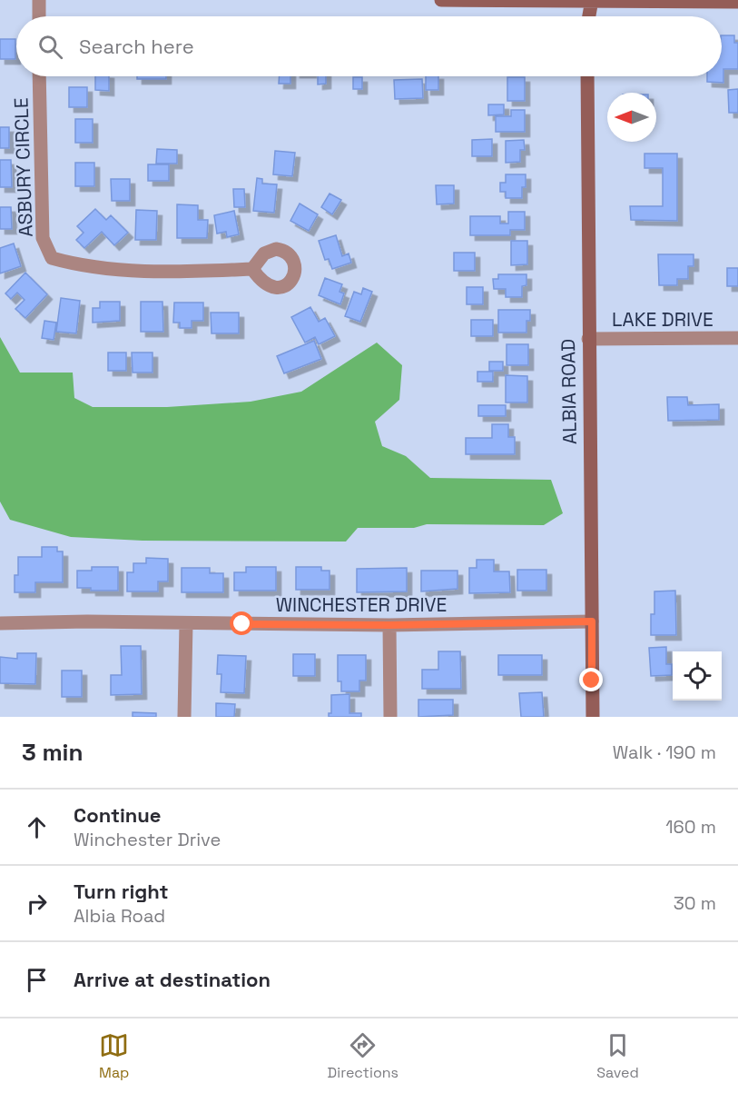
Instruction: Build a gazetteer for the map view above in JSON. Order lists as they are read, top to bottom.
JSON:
{
  "streets": {
    "street": [
      "ASBURY CIRCLE",
      "LAKE DRIVE",
      "ALBIA ROAD",
      "WINCHESTER DRIVE"
    ]
  },
  "crossings": [
    ["LAKE DRIVE", "ALBIA ROAD"],
    ["ALBIA ROAD", "WINCHESTER DRIVE"]
  ],
  "north": "left",
  "page": {
    "search": "Search here",
    "heading": ["3 min", "Walk · 190 m"],
    "list": [
      ["Continue", "Winchester Drive", "160 m"],
      ["Turn right", "Albia Road", "30 m"],
      "Arrive at destination"
    ],
    "nav": ["Map", "Directions", "Saved"]
  }
}
